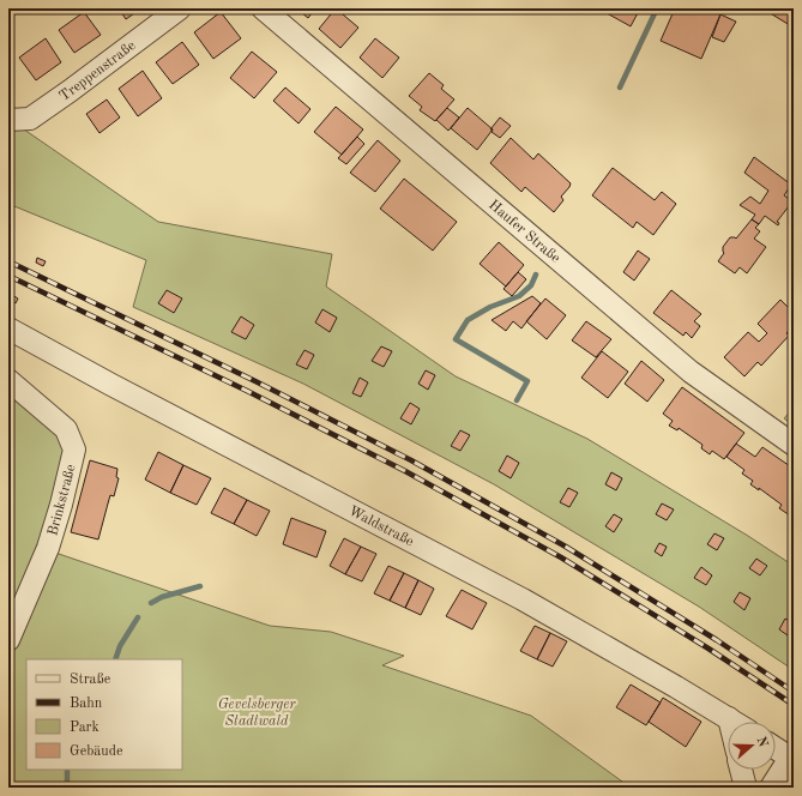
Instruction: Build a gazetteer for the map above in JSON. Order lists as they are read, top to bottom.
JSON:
{
  "streets": {
    "street": [
      "Treppenstraße",
      "Haufer Straße",
      "Brinkstraße",
      "Waldstraße"
    ]
  },
  "parks": ["Gevelsberger Stadtwald"],
  "legend": [
    "Straße",
    "Bahn",
    "Park",
    "Gebäude"
  ],
  "north": "right"
}
